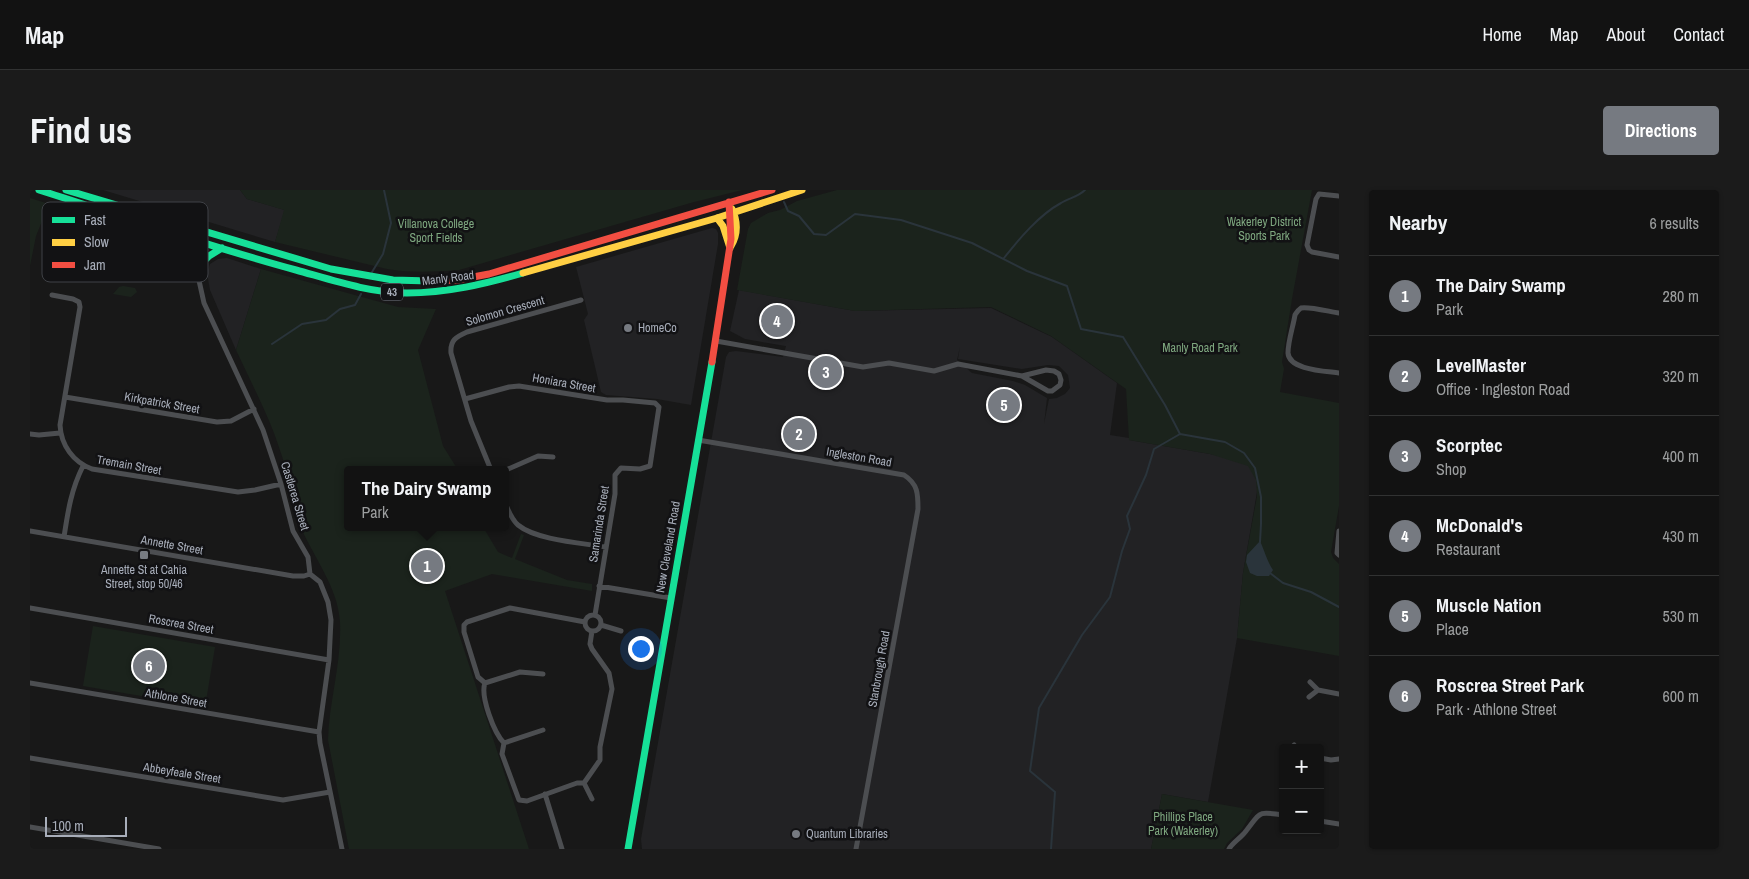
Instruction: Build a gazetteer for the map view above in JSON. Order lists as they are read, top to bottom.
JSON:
{
  "streets": {
    "main road": ["Manly Road", "43", "New Cleveland Road"],
    "street": [
      "Solomon Crescent",
      "Honiara Street",
      "Kirkpatrick Street",
      "Ingleston Road",
      "Tremain Street",
      "Castlerea Street",
      "Samarinda Street",
      "Annette Street",
      "Roscrea Street",
      "Stanbrough Road",
      "Athlone Street",
      "Abbeyfeale Street"
    ]
  },
  "crossings": [
    ["Manly Road", "New Cleveland Road"],
    ["Solomon Crescent", "Honiara Street"],
    ["Honiara Street", "Samarinda Street"],
    ["Kirkpatrick Street", "Castlerea Street"],
    ["Ingleston Road", "New Cleveland Road"],
    ["Ingleston Road", "Stanbrough Road"],
    ["Tremain Street", "Castlerea Street"],
    ["Castlerea Street", "Annette Street"],
    ["Castlerea Street", "Roscrea Street"],
    ["Castlerea Street", "Athlone Street"],
    ["Castlerea Street", "Abbeyfeale Street"]
  ],
  "parks": [
    "Wakerley District Sports Park",
    "Villanova College Sport Fields",
    "Manly Road Park",
    "Phillips Place Park (Wakerley)"
  ],
  "places": {
    "other": ["HomeCo", "Quantum Libraries"],
    "transit": ["Annette St at Cahia Street, stop 50/46"]
  },
  "legend": ["Fast", "Slow", "Jam"],
  "scale_bar": "100 m",
  "page": {
    "header": "Map",
    "nav": [
      "Home",
      "Map",
      "About",
      "Contact"
    ],
    "buttons": "Directions",
    "title": "Find us",
    "heading": ["Nearby", "6 results"],
    "list": [
      {
        "mark": "1",
        "name": "The Dairy Swamp",
        "note": "Park",
        "value": "280 m"
      },
      {
        "mark": "2",
        "name": "LevelMaster",
        "note": "Office · Ingleston Road",
        "value": "320 m"
      },
      {
        "mark": "3",
        "name": "Scorptec",
        "note": "Shop",
        "value": "400 m"
      },
      {
        "mark": "4",
        "name": "McDonald's",
        "note": "Restaurant",
        "value": "430 m"
      },
      {
        "mark": "5",
        "name": "Muscle Nation",
        "note": "Place",
        "value": "530 m"
      },
      {
        "mark": "6",
        "name": "Roscrea Street Park",
        "note": "Park · Athlone Street",
        "value": "600 m"
      }
    ],
    "pins": [
      "4",
      "3",
      "5",
      "2",
      "1",
      "6"
    ],
    "popup": ["The Dairy Swamp", "Park"],
    "map_buttons": ["+", "−"],
    "scale": "100 m"
  }
}
